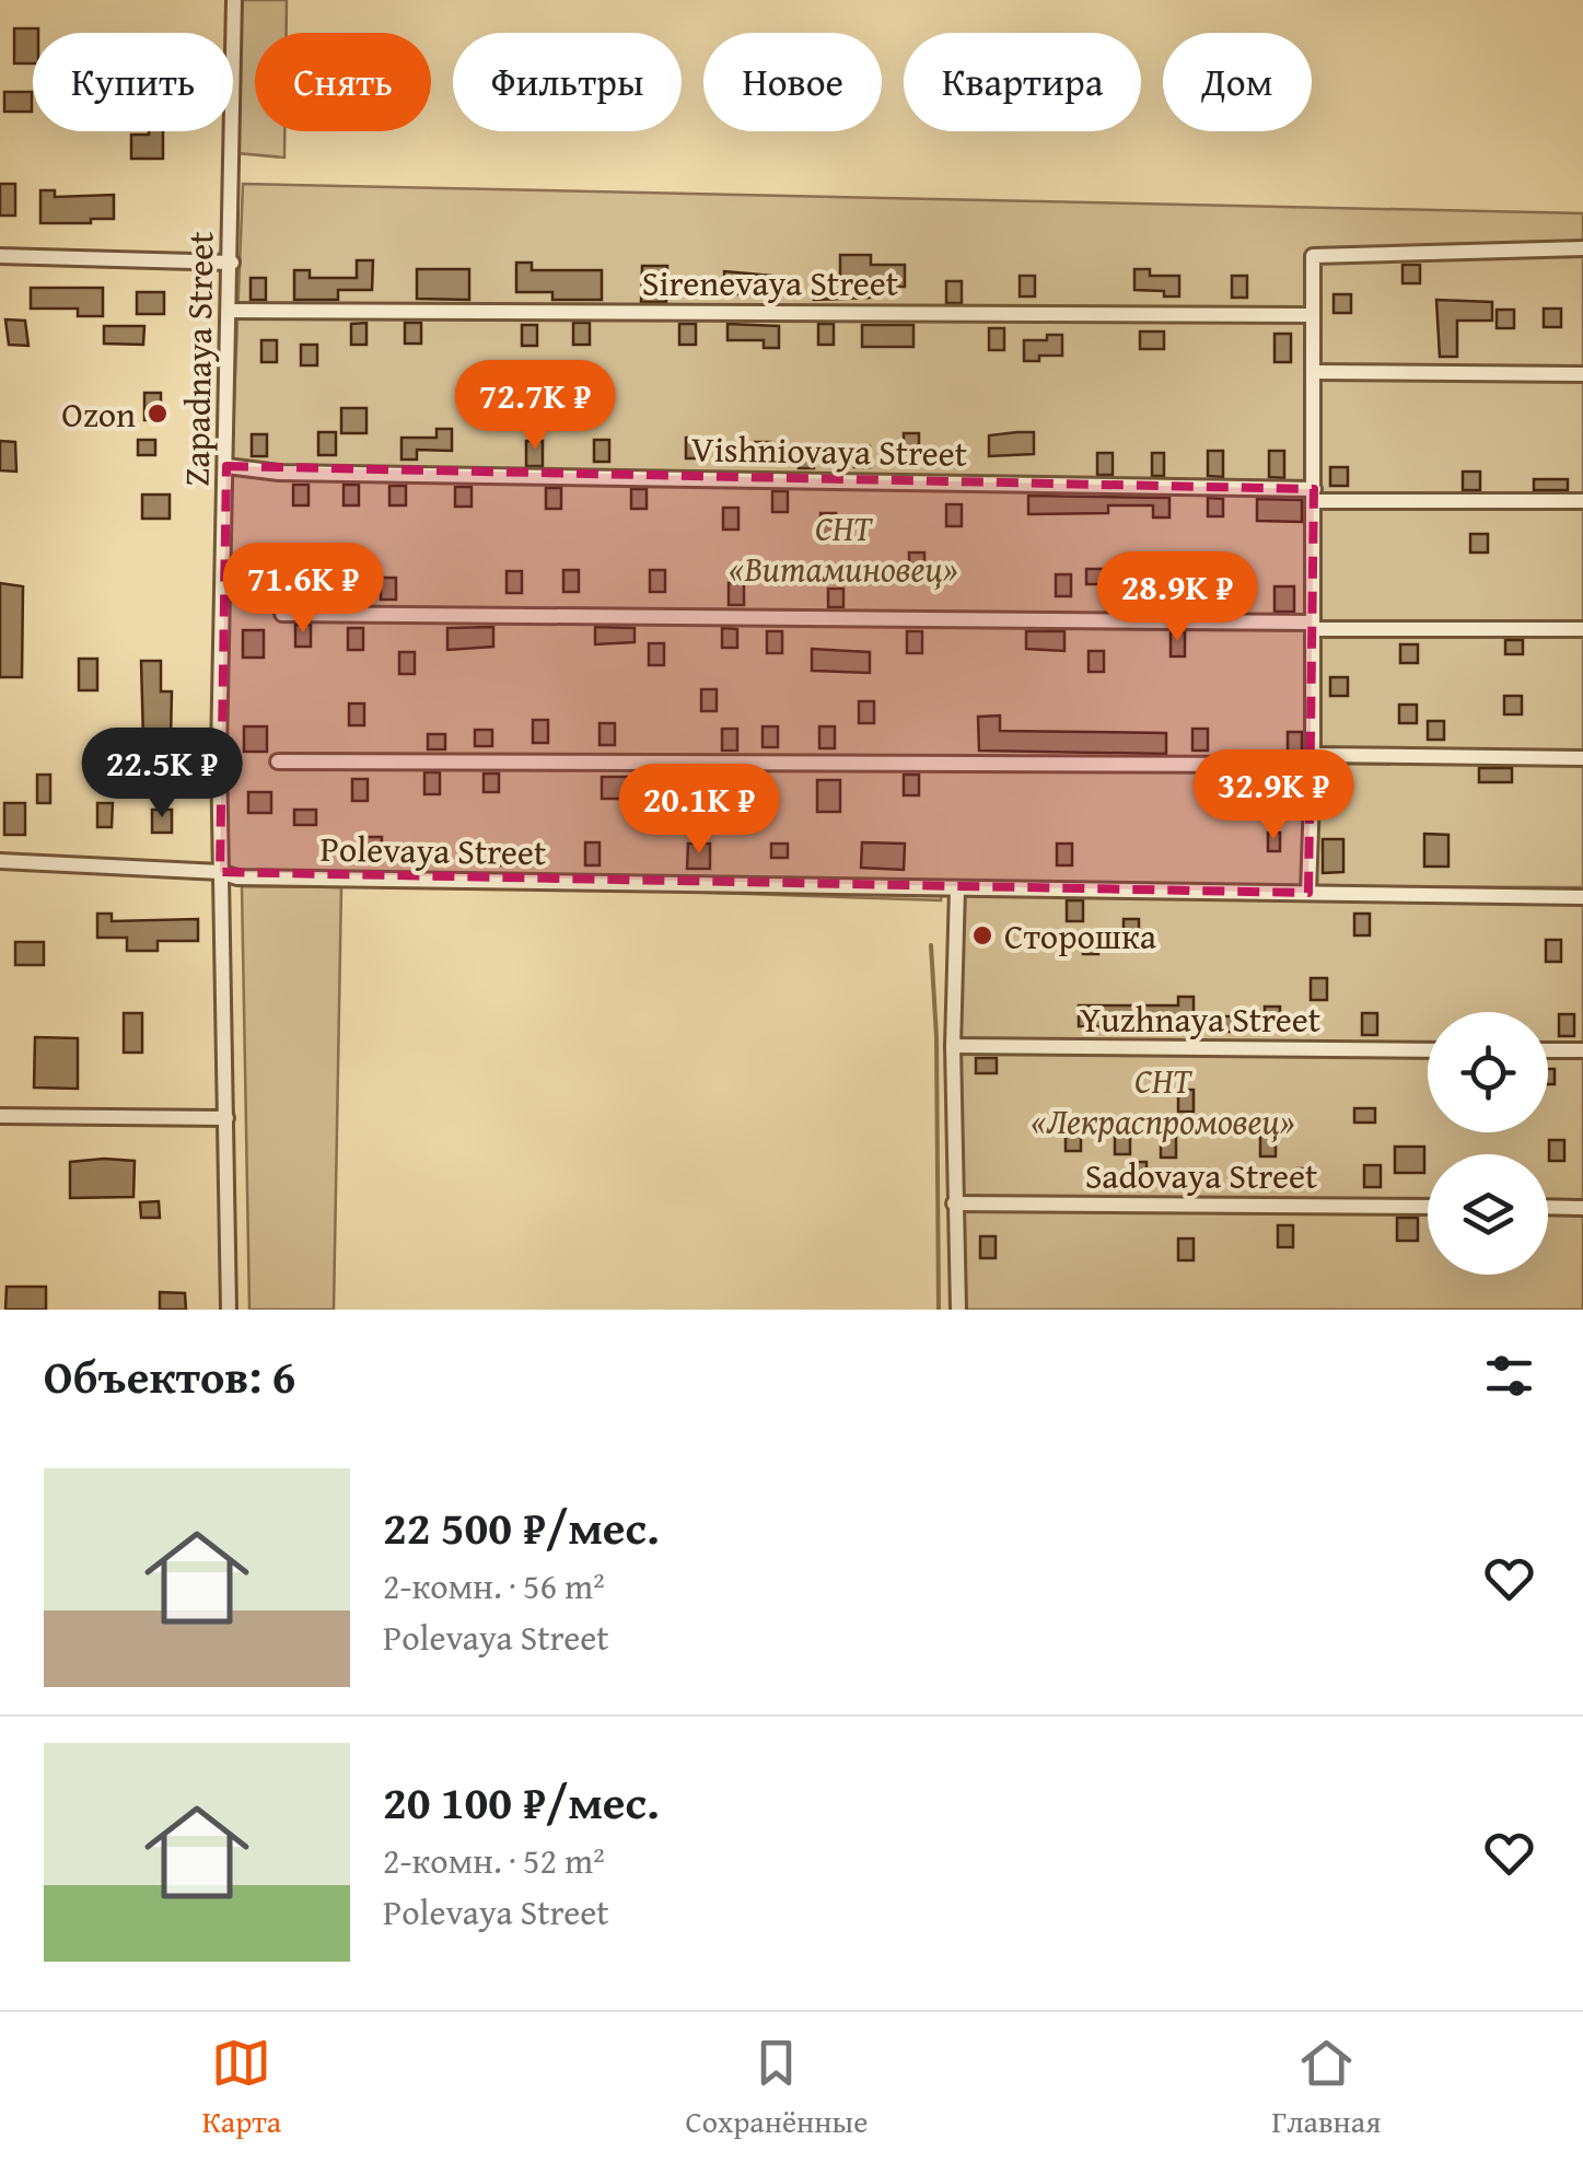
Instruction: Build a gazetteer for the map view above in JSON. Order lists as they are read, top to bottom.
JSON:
{
  "streets": {
    "street": [
      "Sirenevaya Street",
      "Zapadnaya Street",
      "Vishniovaya Street",
      "Polevaya Street",
      "Yuzhnaya Street",
      "Sadovaya Street"
    ]
  },
  "crossings": [
    ["Sirenevaya Street", "Zapadnaya Street"],
    ["Zapadnaya Street", "Vishniovaya Street"],
    ["Zapadnaya Street", "Polevaya Street"]
  ],
  "parks": ["СНТ «Витаминовец»", "СНТ «Лекраспромовец»"],
  "places": ["Ozon", "Сторошка"],
  "page": {
    "chip": [
      "Купить",
      "Снять",
      "Фильтры",
      "Новое",
      "Квартира",
      "Дом"
    ],
    "price": [
      "72.7K ₽",
      "71.6K ₽",
      "28.9K ₽",
      "22.5K ₽",
      "32.9K ₽",
      "20.1K ₽"
    ],
    "heading": "Объектов: 6",
    "list": [
      {
        "name": "22 500 ₽/мес.",
        "note": "2-комн. · 56 m² · Polevaya Street"
      },
      {
        "name": "20 100 ₽/мес.",
        "note": "2-комн. · 52 m² · Polevaya Street"
      }
    ],
    "tabs": ["Карта", "Сохранённые", "Главная"]
  }
}
